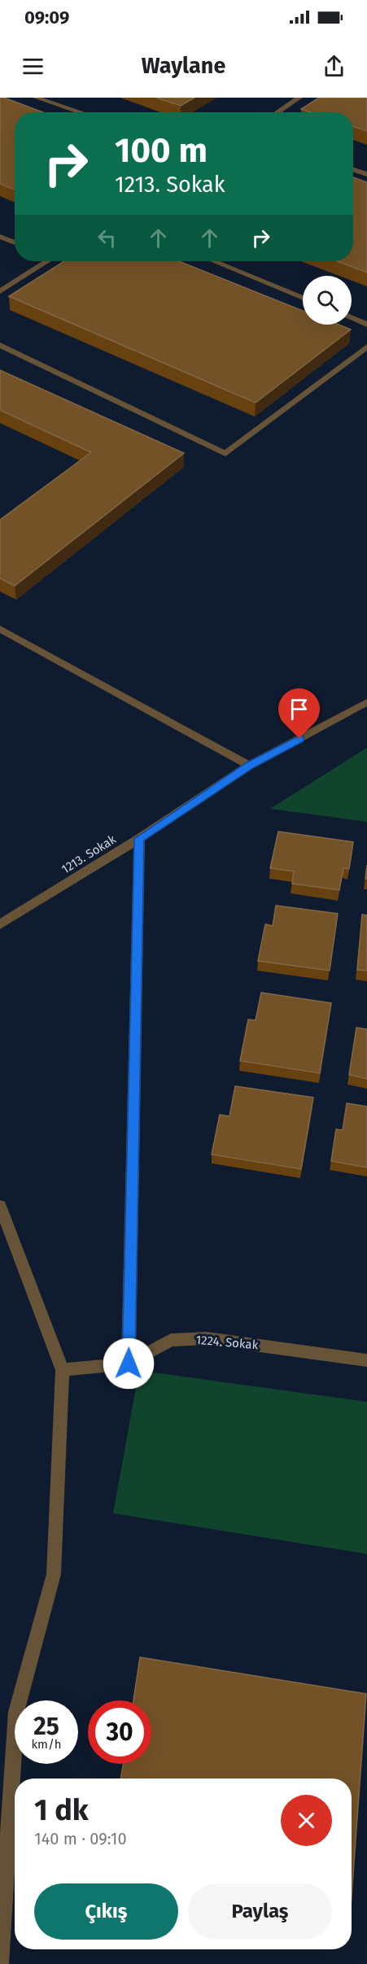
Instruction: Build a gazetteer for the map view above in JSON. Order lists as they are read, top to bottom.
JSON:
{
  "streets": {
    "street": ["1213. Sokak", "1224. Sokak"]
  },
  "page": {
    "status": "09:09",
    "header": "Waylane",
    "turn": ["100 m", "1213. Sokak"],
    "speed": "25 km/h",
    "limit": "30",
    "heading": ["1 dk", "140 m · 09:10"],
    "buttons": ["Çıkış", "Paylaş"]
  }
}
